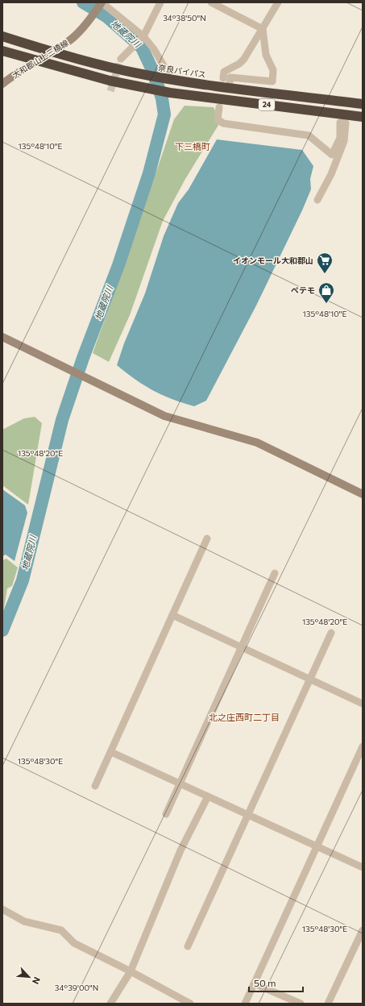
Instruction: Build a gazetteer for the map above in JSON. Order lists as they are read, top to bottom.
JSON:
{
  "streets": {
    "highway": ["奈良バイパス", "24"],
    "street": ["大和郡山上三橋線"]
  },
  "crossings": [
    ["大和郡山上三橋線", "奈良バイパス"],
    ["大和郡山上三橋線", "24"]
  ],
  "districts": ["下三橋町", "北之庄西町二丁目"],
  "water": ["地蔵院川"],
  "places": {
    "supermarket": ["イオンモール大和郡山"],
    "shop": ["ペテモ"]
  },
  "scale_bar": "50 m",
  "north": "bottom right",
  "coordinates": [
    "34°38'50\"N",
    "135°48'10\"E",
    "135°48'20\"E",
    "135°48'30\"E",
    "34°39'00\"N"
  ]
}
